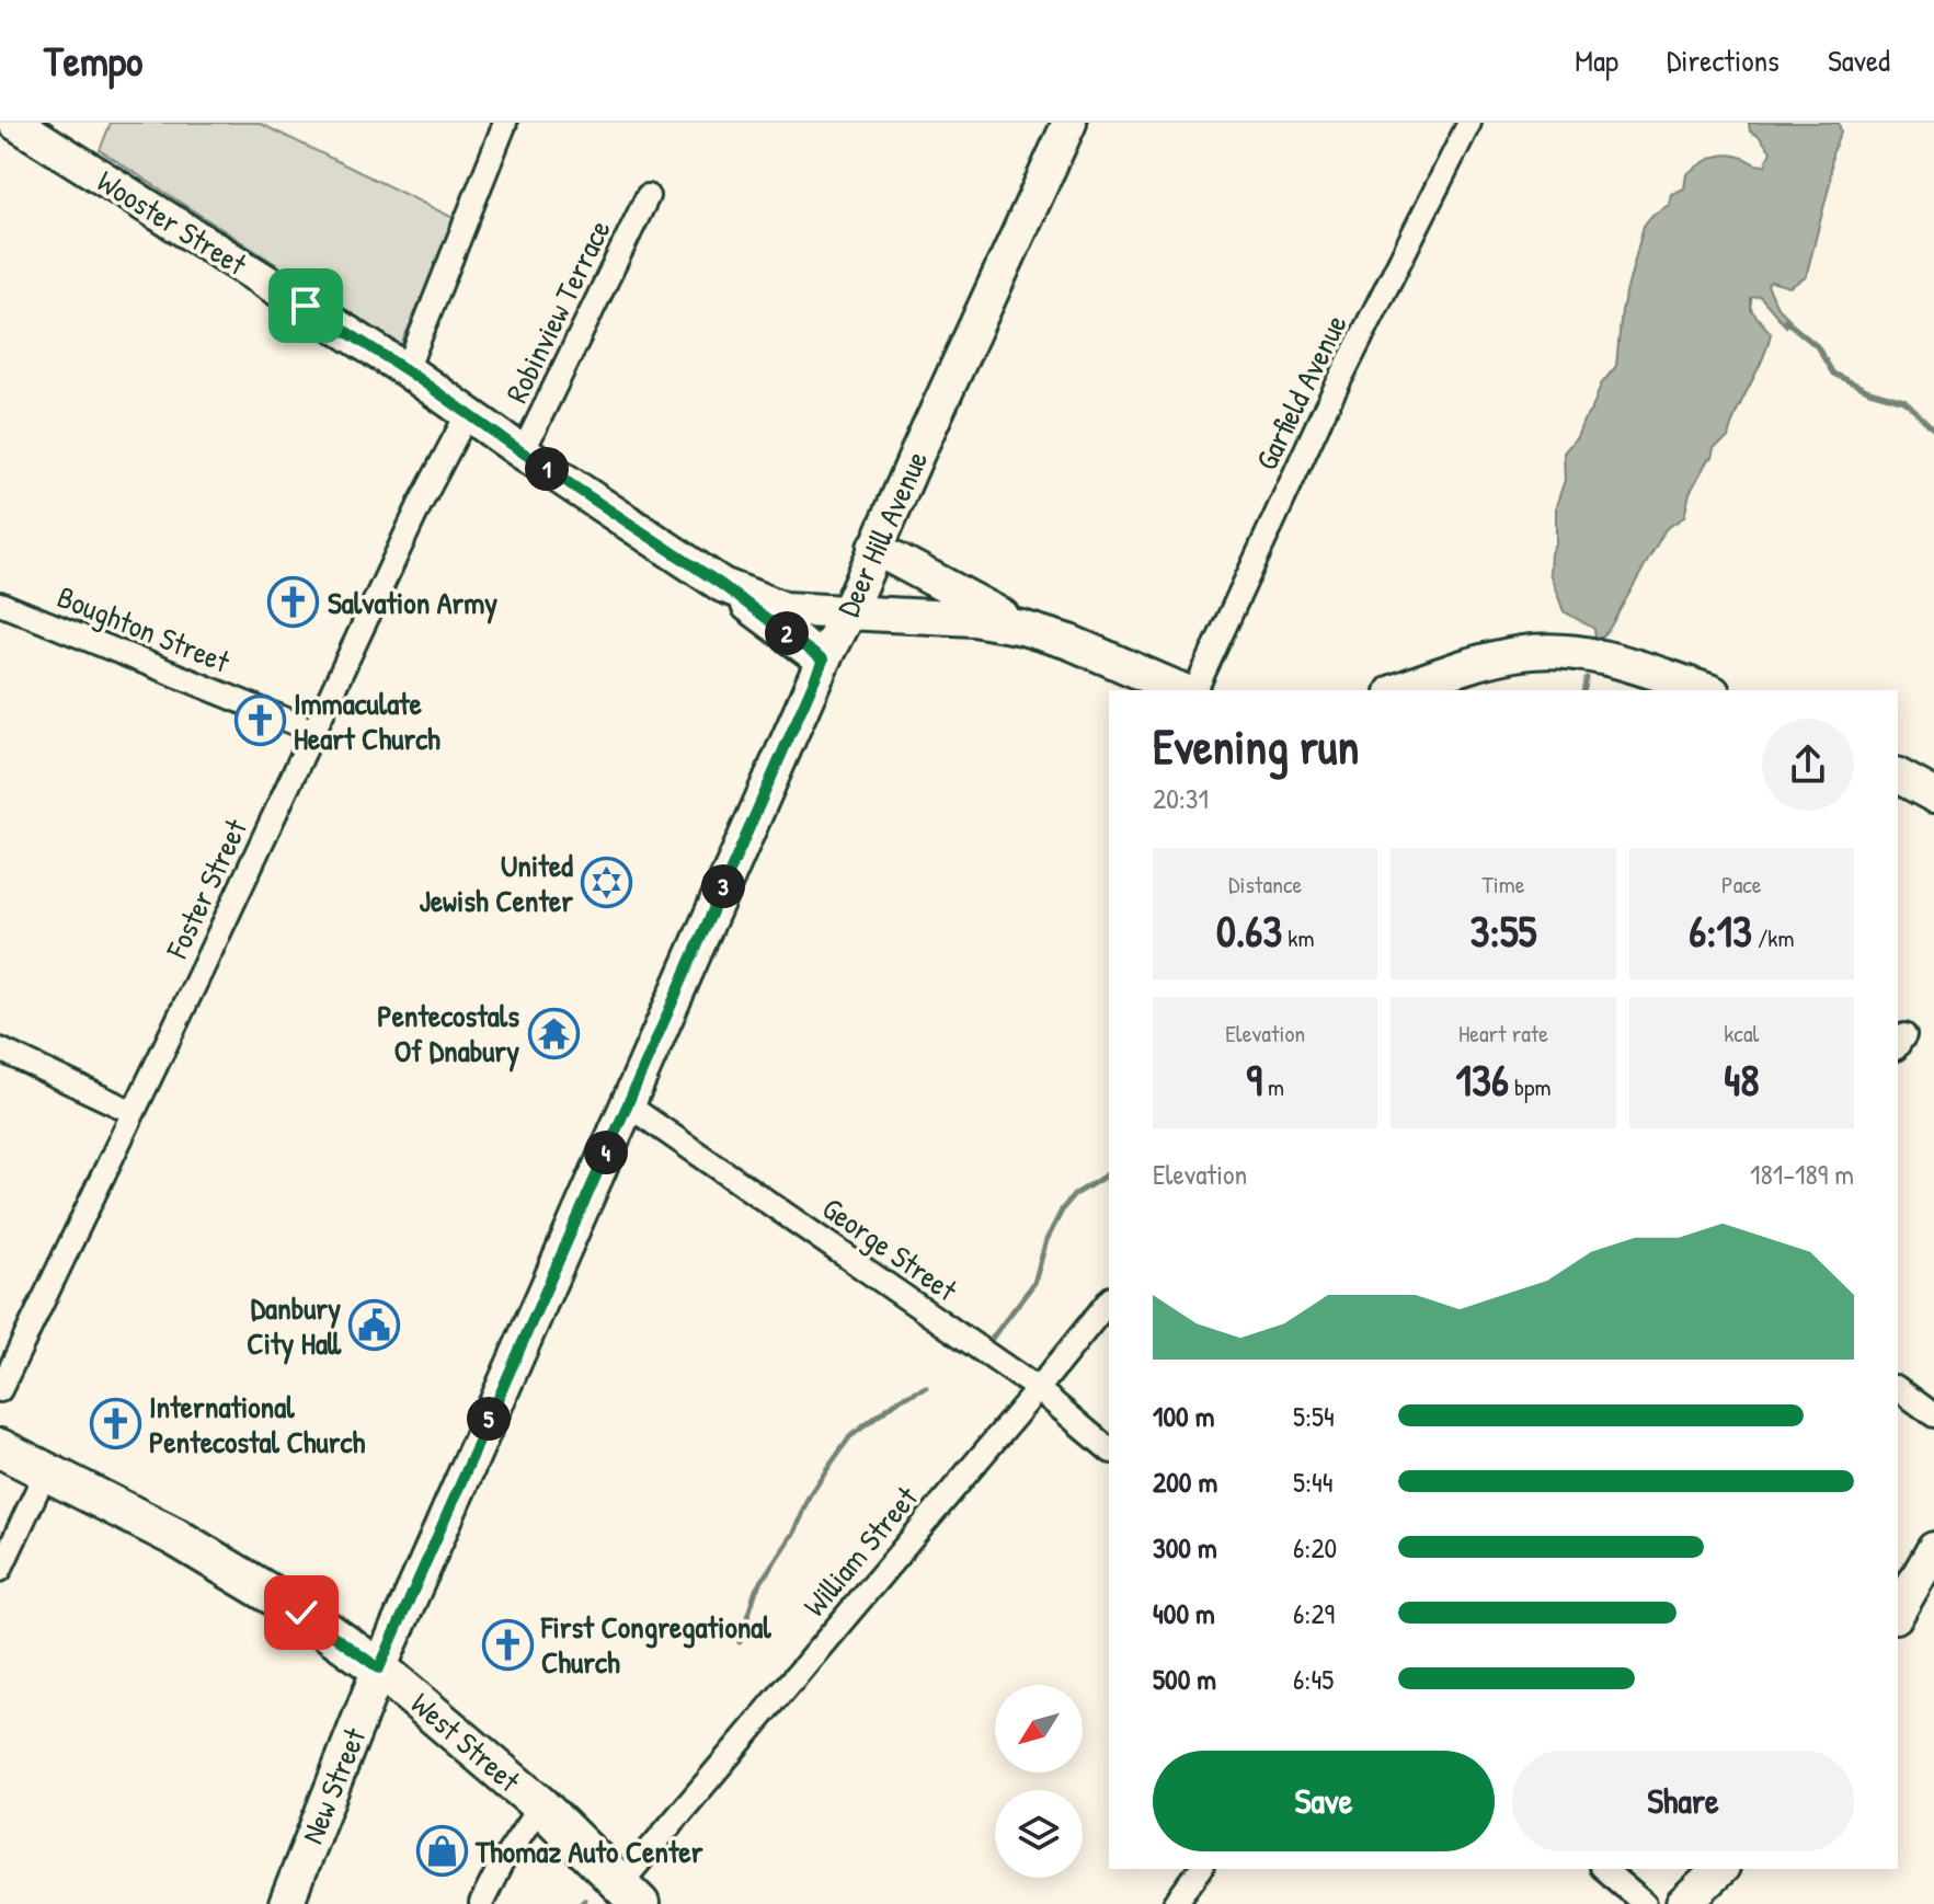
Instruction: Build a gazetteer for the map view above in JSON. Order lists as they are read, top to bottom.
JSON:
{
  "streets": {
    "main road": ["West Street"],
    "street": [
      "Wooster Street",
      "Robinview Terrace",
      "Garfield Avenue",
      "Deer Hill Avenue",
      "Boughton Street",
      "Foster Street",
      "George Street",
      "William Street",
      "New Street"
    ]
  },
  "crossings": [
    ["Wooster Street", "Robinview Terrace"],
    ["Wooster Street", "Deer Hill Avenue"],
    ["Wooster Street", "Foster Street"],
    ["Deer Hill Avenue", "George Street"],
    ["Deer Hill Avenue", "West Street"],
    ["Deer Hill Avenue", "New Street"],
    ["Boughton Street", "Foster Street"],
    ["George Street", "William Street"],
    ["William Street", "West Street"],
    ["West Street", "New Street"]
  ],
  "places": {
    "church": [
      "Salvation Army",
      "Immaculate Heart Church",
      "International Pentecostal Church",
      "First Congregational Church"
    ],
    "synagogue": ["United Jewish Center"],
    "temple": ["Pentecostals Of Dnabury"],
    "public building": ["Danbury City Hall"],
    "shop": ["Thomaz Auto Center"]
  },
  "north": "bottom left",
  "page": {
    "header": "Tempo",
    "nav": ["Map", "Directions", "Saved"],
    "pins": [
      "1",
      "2",
      "3",
      "4",
      "5"
    ],
    "heading": ["Evening run", "20:31"],
    "stats": [
      ["Distance", "0.63 km"],
      ["Time", "3:55"],
      ["Pace", "6:13 /km"],
      ["Elevation", "9 m"],
      ["Heart rate", "136 bpm"],
      ["kcal", "48"]
    ],
    "chart": ["Elevation", "181–189 m"],
    "list": [
      {
        "name": "100 m",
        "note": "5:54"
      },
      {
        "name": "200 m",
        "note": "5:44"
      },
      {
        "name": "300 m",
        "note": "6:20"
      },
      {
        "name": "400 m",
        "note": "6:29"
      },
      {
        "name": "500 m",
        "note": "6:45"
      }
    ],
    "buttons": ["Save", "Share"]
  }
}
